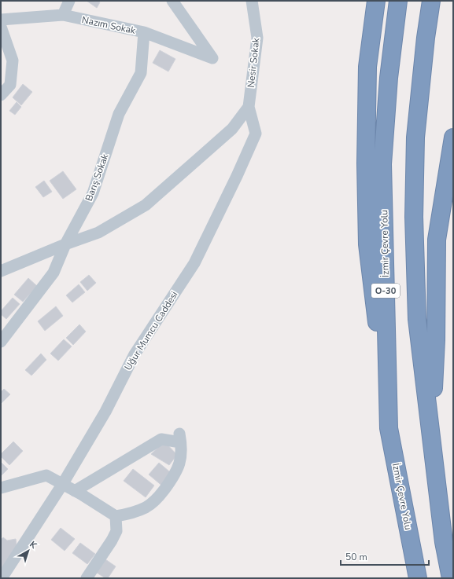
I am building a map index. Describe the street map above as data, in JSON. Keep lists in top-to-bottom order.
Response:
{
  "streets": {
    "highway": ["İzmir Çevre Yolu", "O-30"],
    "street": [
      "Nazım Sokak",
      "Nesir Sokak",
      "Barış Sokak",
      "Uğur Mumcu Caddesi"
    ]
  },
  "crossings": [
    ["Nazım Sokak", "Barış Sokak"],
    ["Nesir Sokak", "Uğur Mumcu Caddesi"]
  ],
  "scale_bar": "50 m",
  "north": "top right"
}
